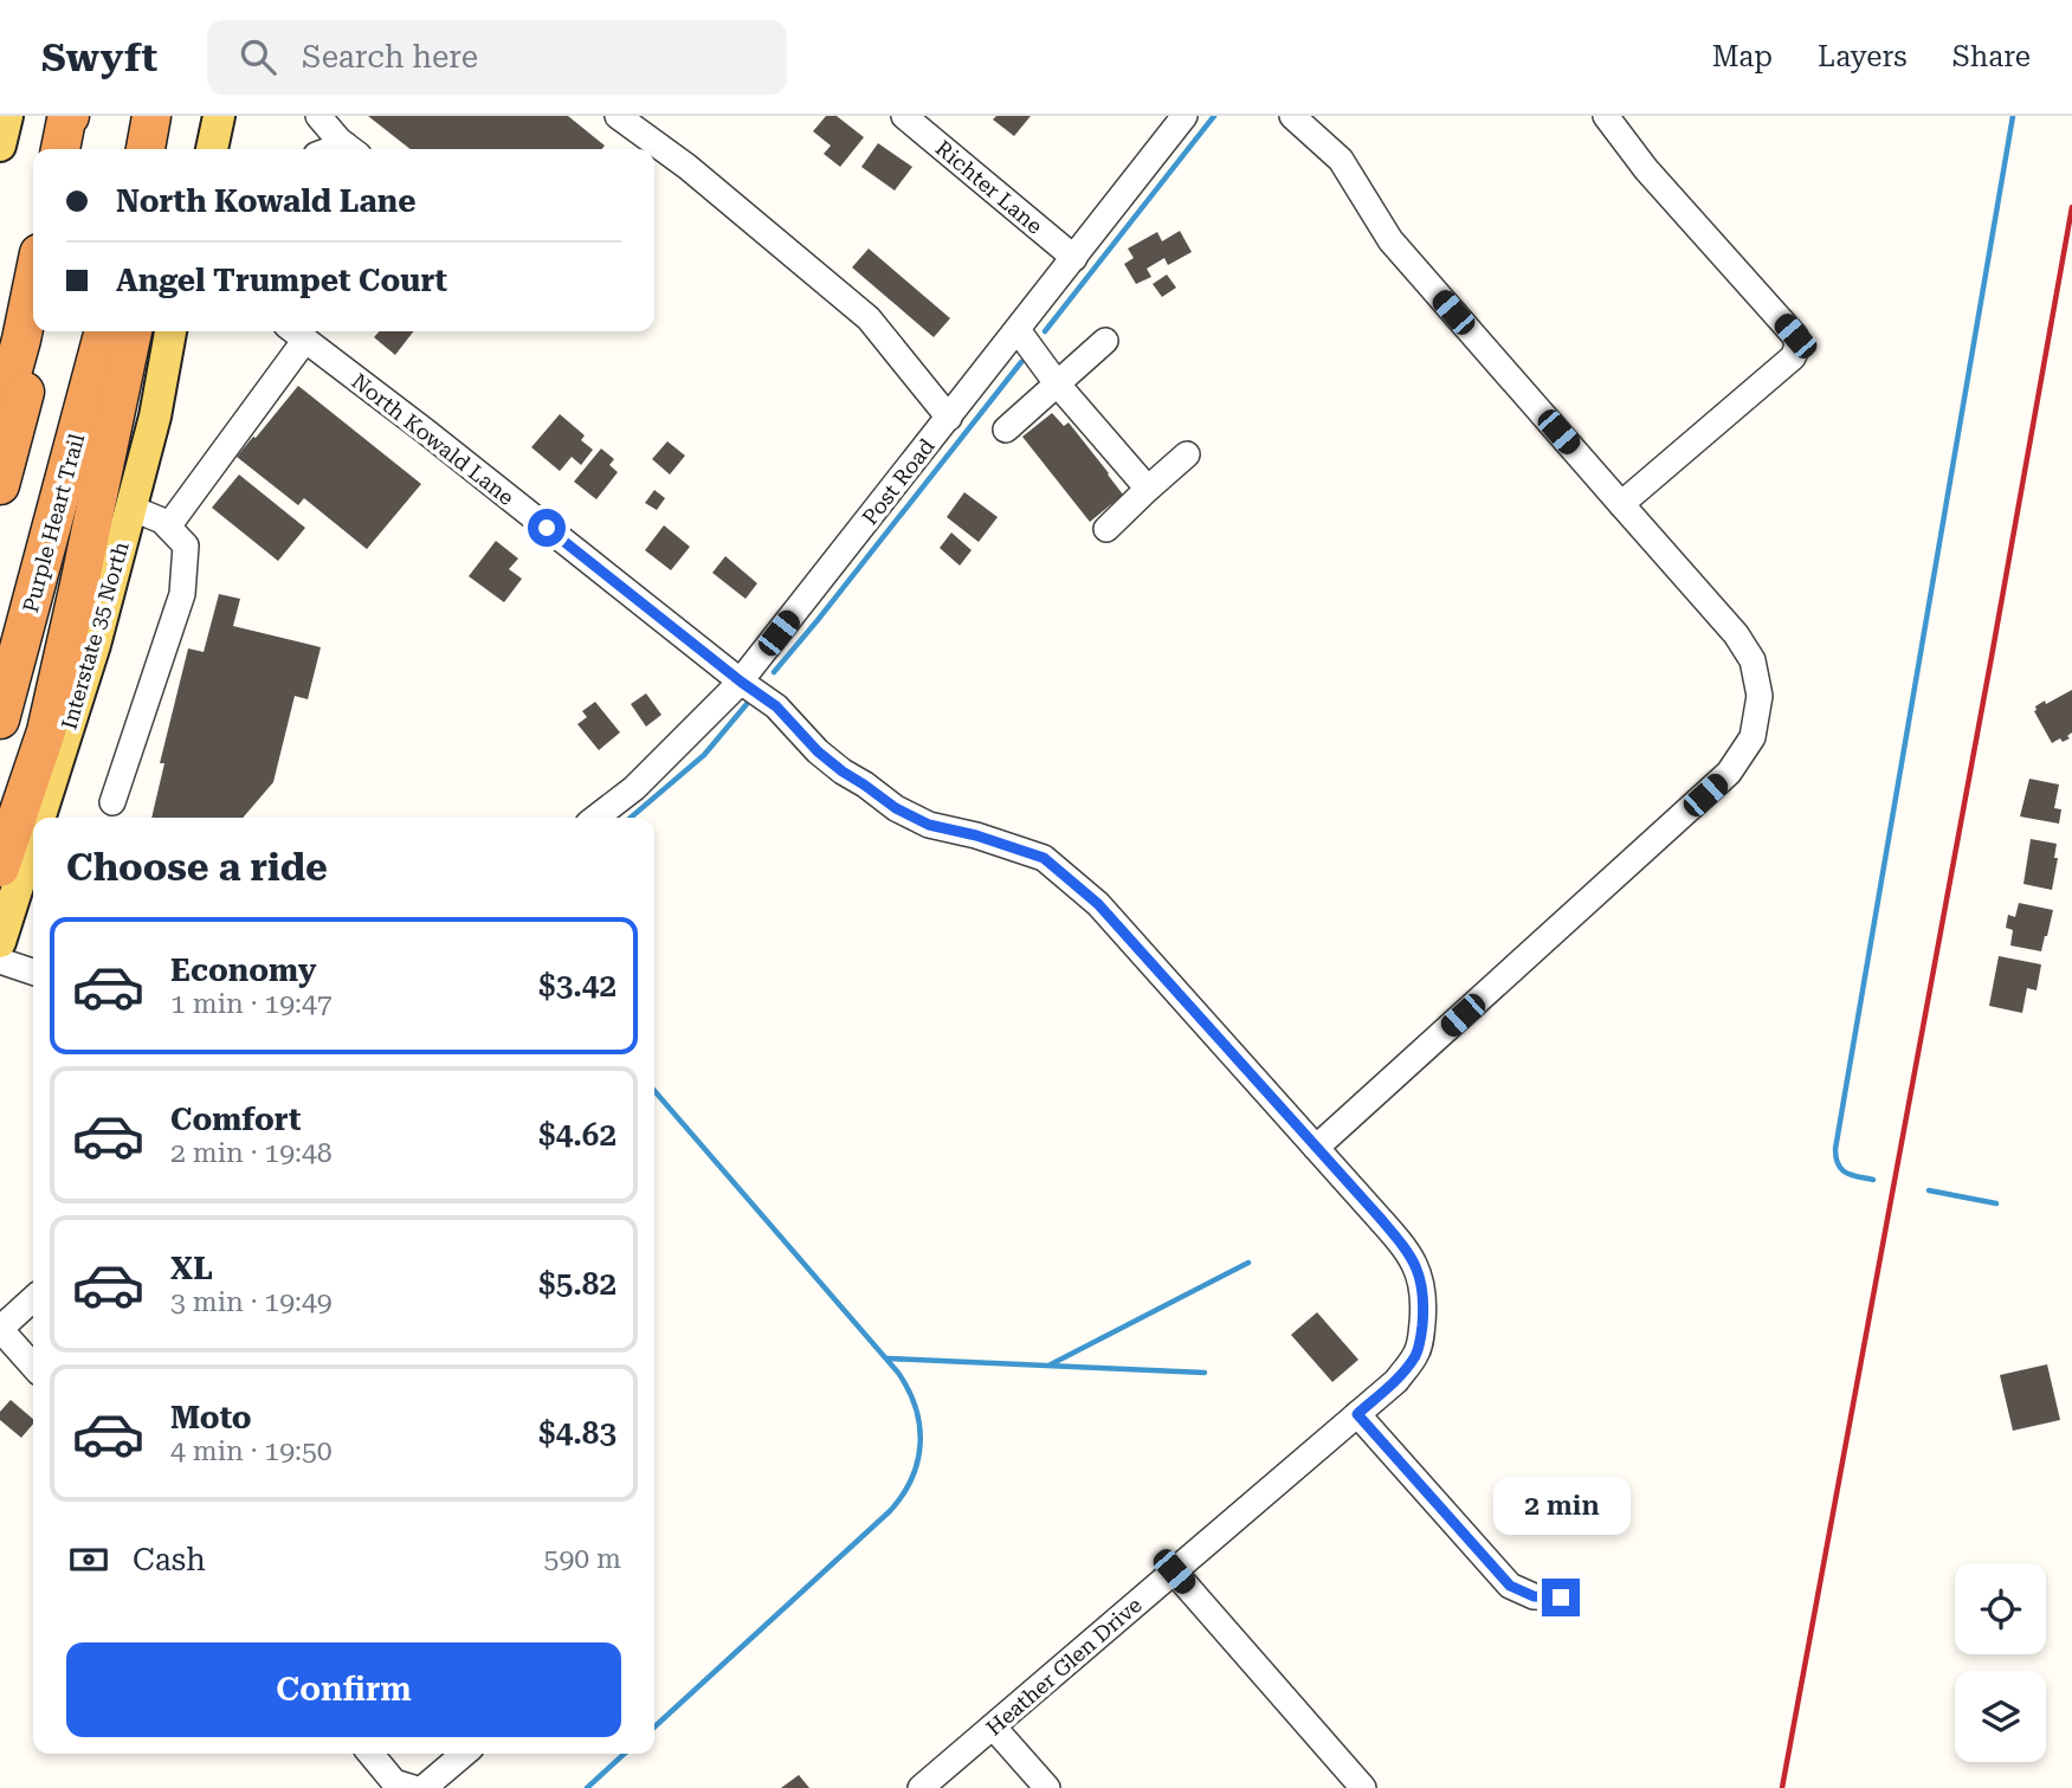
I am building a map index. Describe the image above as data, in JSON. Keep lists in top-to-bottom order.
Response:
{
  "streets": {
    "highway": ["Purple Heart Trail"],
    "main road": ["Interstate 35 North"],
    "street": [
      "Richter Lane",
      "North Kowald Lane",
      "Post Road",
      "Heather Glen Drive"
    ]
  },
  "crossings": [
    ["Richter Lane", "Post Road"],
    ["North Kowald Lane", "Post Road"],
    ["North Kowald Lane", "Heather Glen Drive"]
  ],
  "page": {
    "header": "Swyft",
    "search": "Search here",
    "nav": ["Map", "Layers", "Share"],
    "banner": ["North Kowald Lane", "Angel Trumpet Court"],
    "heading": "Choose a ride",
    "list": [
      {
        "name": "Economy",
        "note": "1 min · 19:47",
        "value": "$3.42"
      },
      {
        "name": "Comfort",
        "note": "2 min · 19:48",
        "value": "$4.62"
      },
      {
        "name": "XL",
        "note": "3 min · 19:49",
        "value": "$5.82"
      },
      {
        "name": "Moto",
        "note": "4 min · 19:50",
        "value": "$4.83"
      }
    ],
    "bubble": "2 min",
    "pay": ["Cash", "590 m"],
    "buttons": "Confirm"
  }
}
